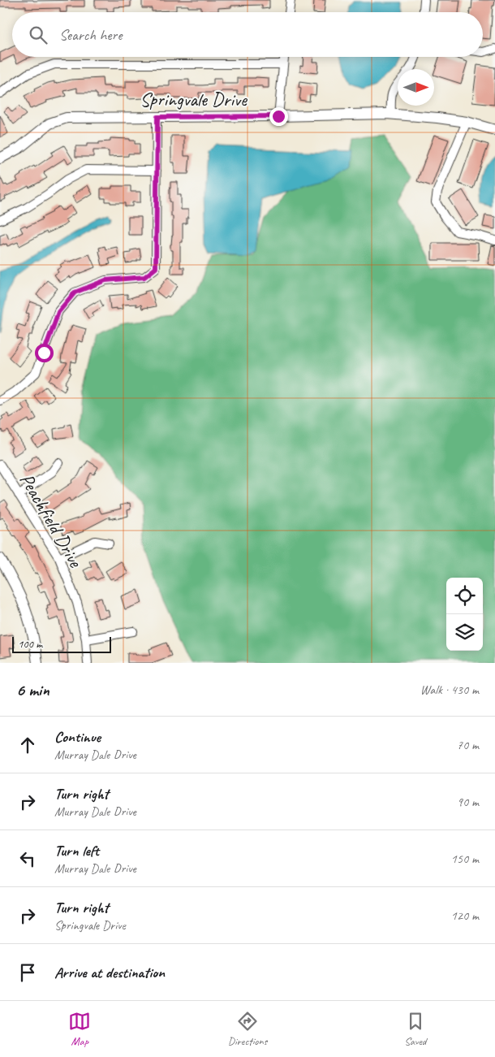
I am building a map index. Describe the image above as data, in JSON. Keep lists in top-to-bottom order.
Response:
{
  "streets": {
    "street": ["Springvale Drive", "Peachfield Drive"]
  },
  "scale_bar": "100 m",
  "north": "right",
  "page": {
    "search": "Search here",
    "scale": "100 m",
    "heading": ["6 min", "Walk · 430 m"],
    "list": [
      ["Continue", "Murray Dale Drive", "70 m"],
      ["Turn right", "Murray Dale Drive", "90 m"],
      ["Turn left", "Murray Dale Drive", "150 m"],
      ["Turn right", "Springvale Drive", "120 m"],
      "Arrive at destination"
    ],
    "nav": ["Map", "Directions", "Saved"]
  }
}
